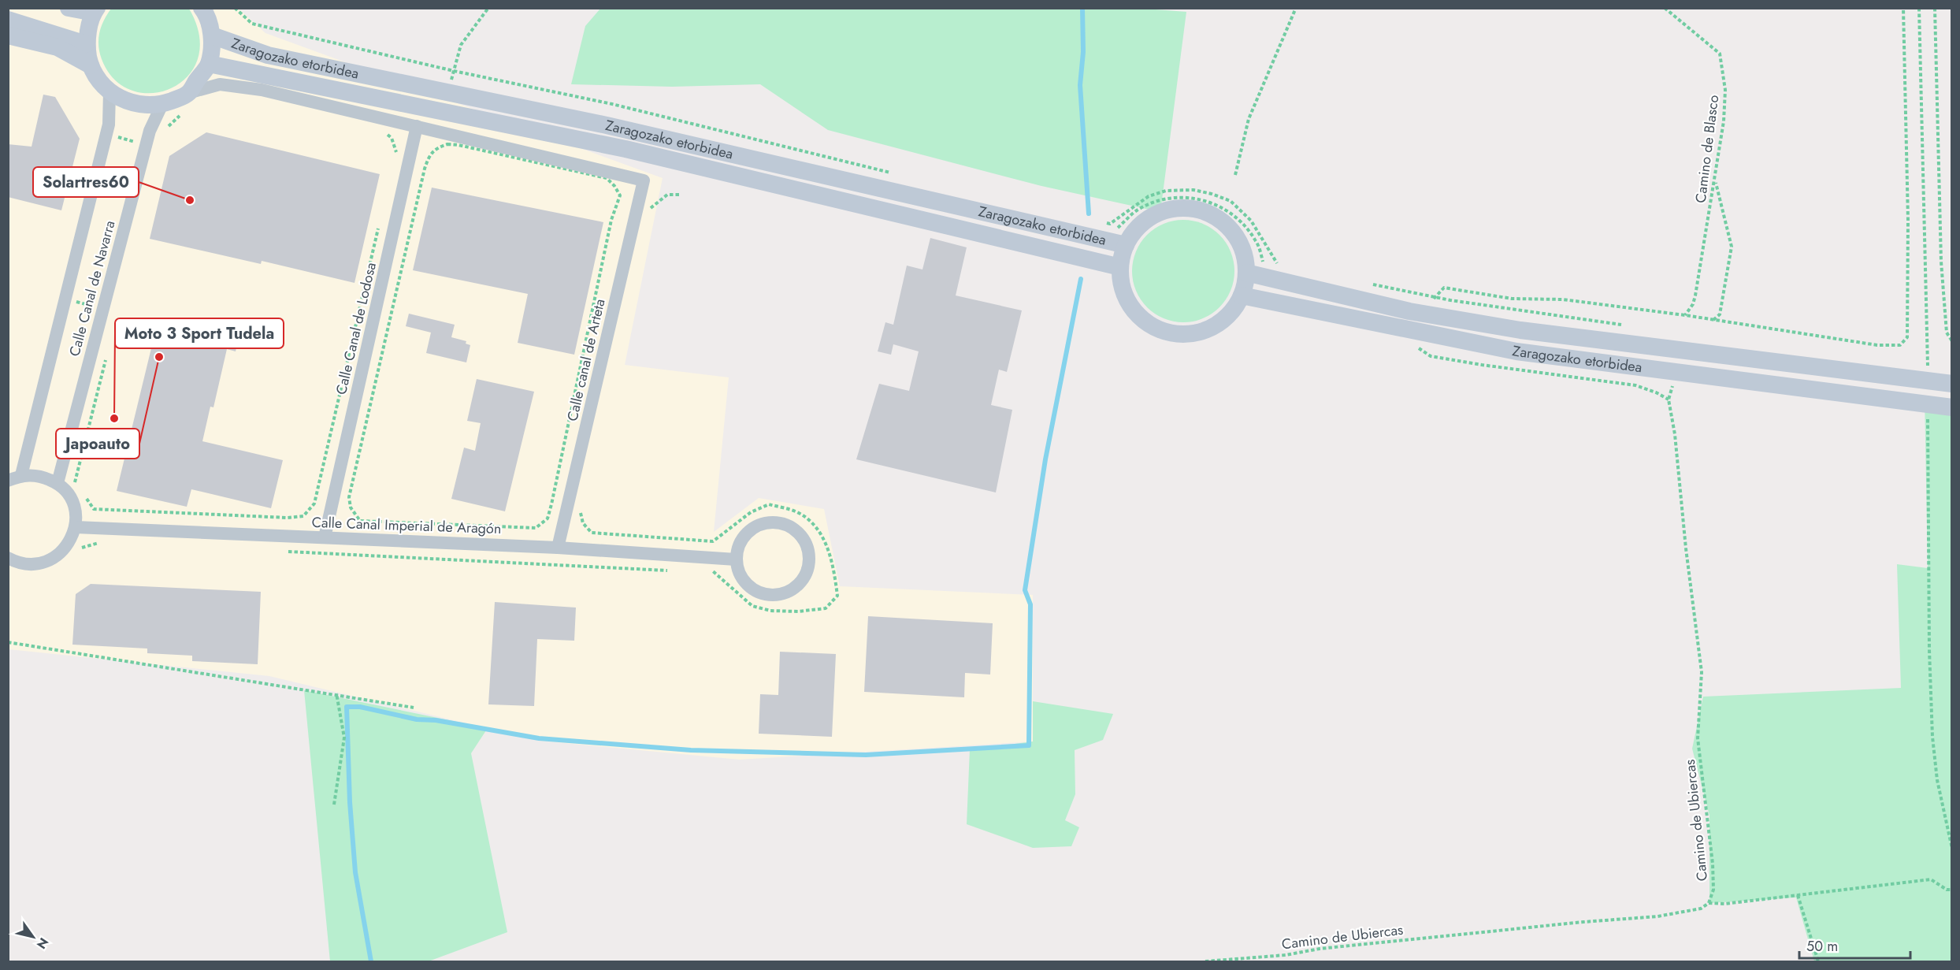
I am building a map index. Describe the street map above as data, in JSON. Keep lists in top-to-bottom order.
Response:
{
  "streets": {
    "main road": ["Zaragozako etorbidea"],
    "street": [
      "Calle Canal de Navarra",
      "Calle Canal de Lodosa",
      "Calle canal de Arteta",
      "Calle Canal Imperial de Aragón"
    ],
    "path": ["Camino de Blasco", "Camino de Ubiercas"]
  },
  "crossings": [
    ["Zaragozako etorbidea", "Camino de Ubiercas"],
    ["Calle Canal de Lodosa", "Calle canal de Arteta"],
    ["Calle Canal de Lodosa", "Calle Canal Imperial de Aragón"],
    ["Calle canal de Arteta", "Calle Canal Imperial de Aragón"]
  ],
  "places": ["Solartres60", "Japoauto", "Moto 3 Sport Tudela"],
  "scale_bar": "50 m",
  "north": "bottom right"
}
